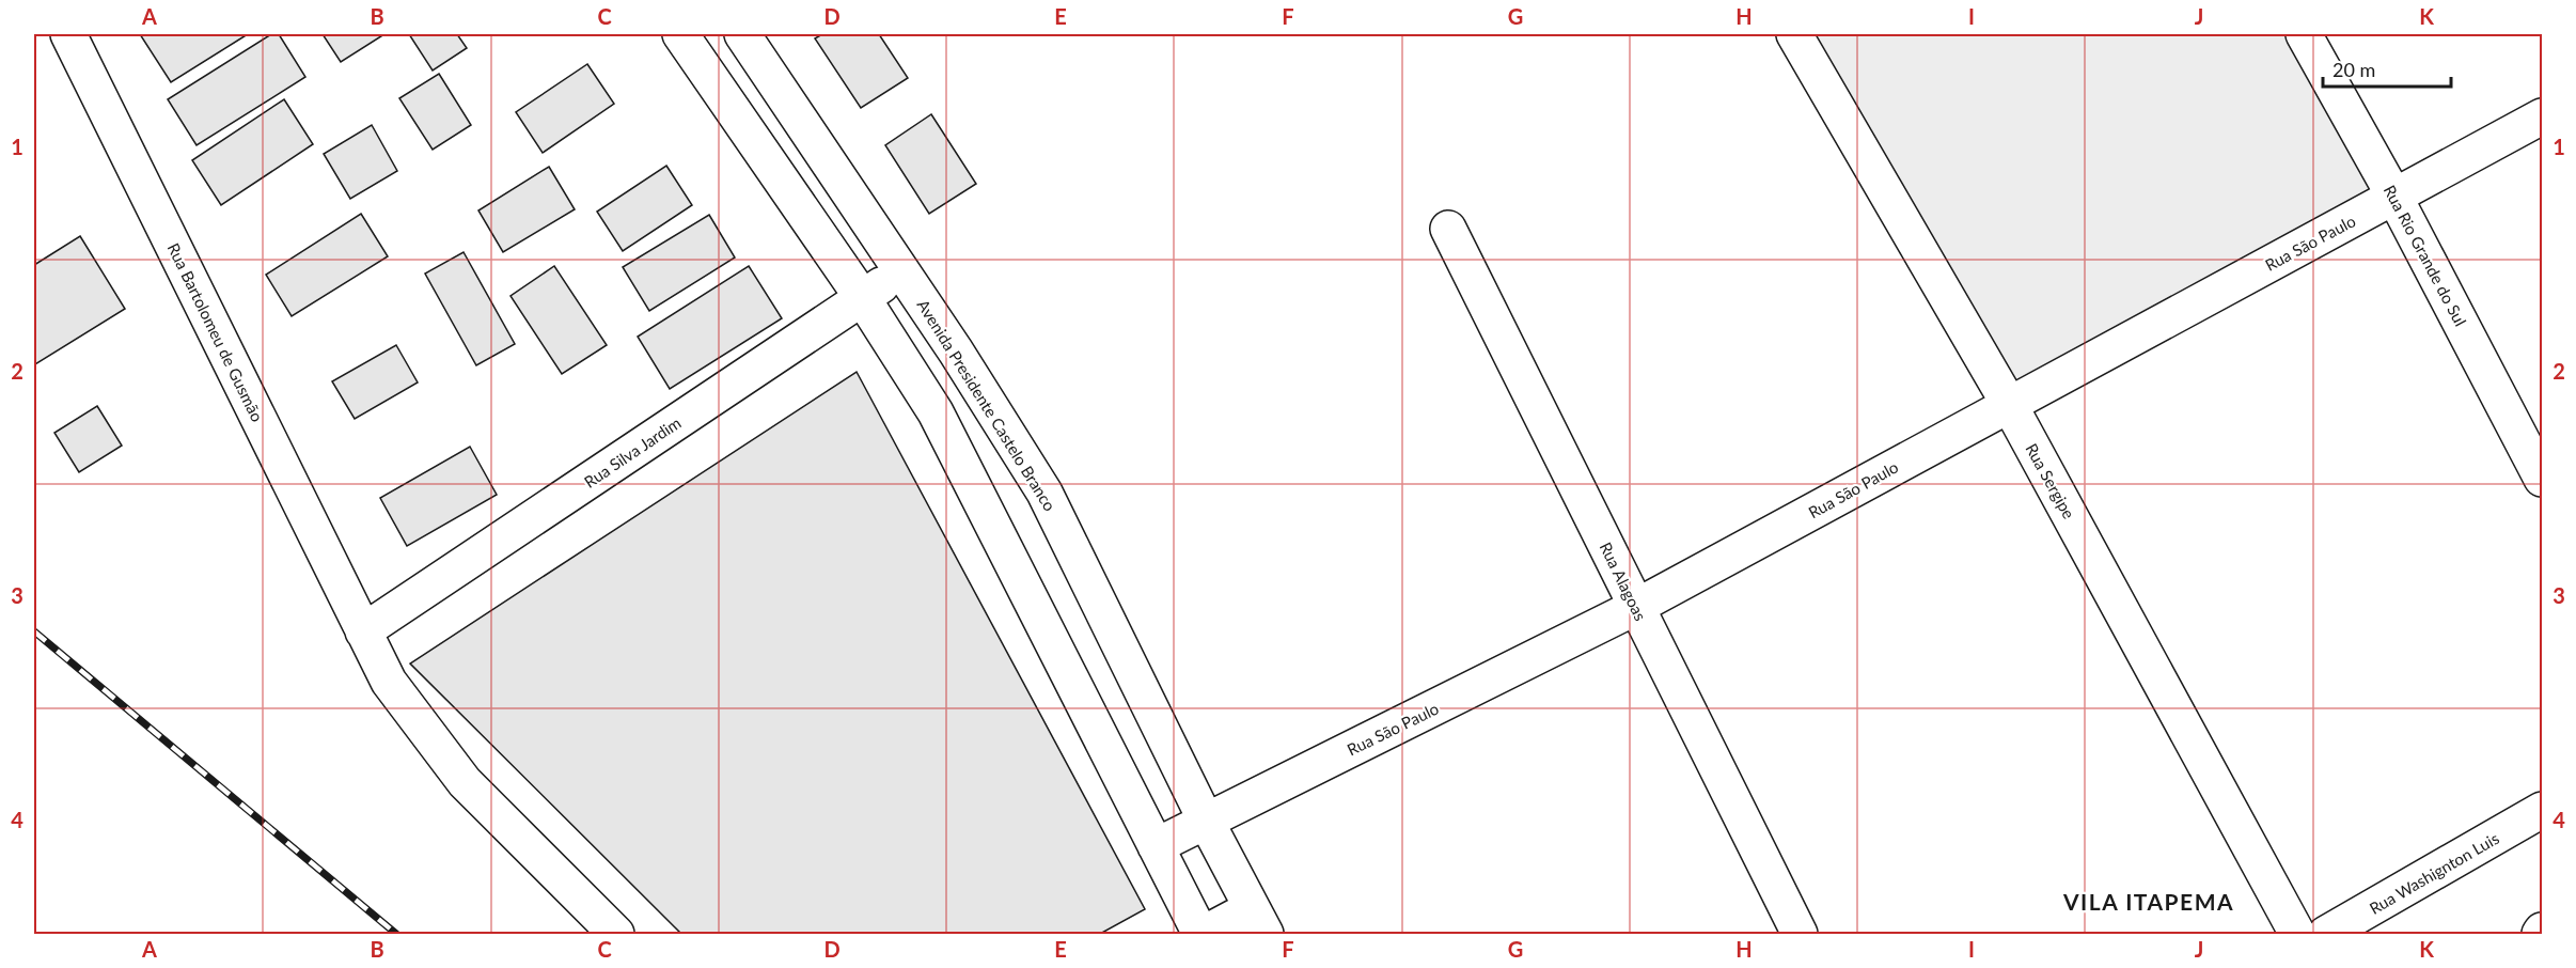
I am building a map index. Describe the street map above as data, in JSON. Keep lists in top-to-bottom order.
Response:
{
  "streets": {
    "street": [
      "Rua São Paulo",
      "Rua Rio Grande do Sul",
      "Rua Bartolomeu de Gusmão",
      "Avenida Presidente Castelo Branco",
      "Rua Silva Jardim",
      "Rua Sergipe",
      "Rua Alagoas",
      "Rua Washignton Luis"
    ]
  },
  "crossings": [
    ["Rua São Paulo", "Rua Rio Grande do Sul"],
    ["Rua São Paulo", "Avenida Presidente Castelo Branco"],
    ["Rua São Paulo", "Rua Sergipe"],
    ["Rua São Paulo", "Rua Alagoas"],
    ["Rua Bartolomeu de Gusmão", "Rua Silva Jardim"],
    ["Avenida Presidente Castelo Branco", "Rua Silva Jardim"]
  ],
  "districts": ["VILA ITAPEMA"],
  "scale_bar": "20 m",
  "grid": {
    "columns": [
      "A",
      "B",
      "C",
      "D",
      "E",
      "F",
      "G",
      "H",
      "I",
      "J",
      "K"
    ],
    "rows": [
      "1",
      "2",
      "3",
      "4"
    ]
  }
}
